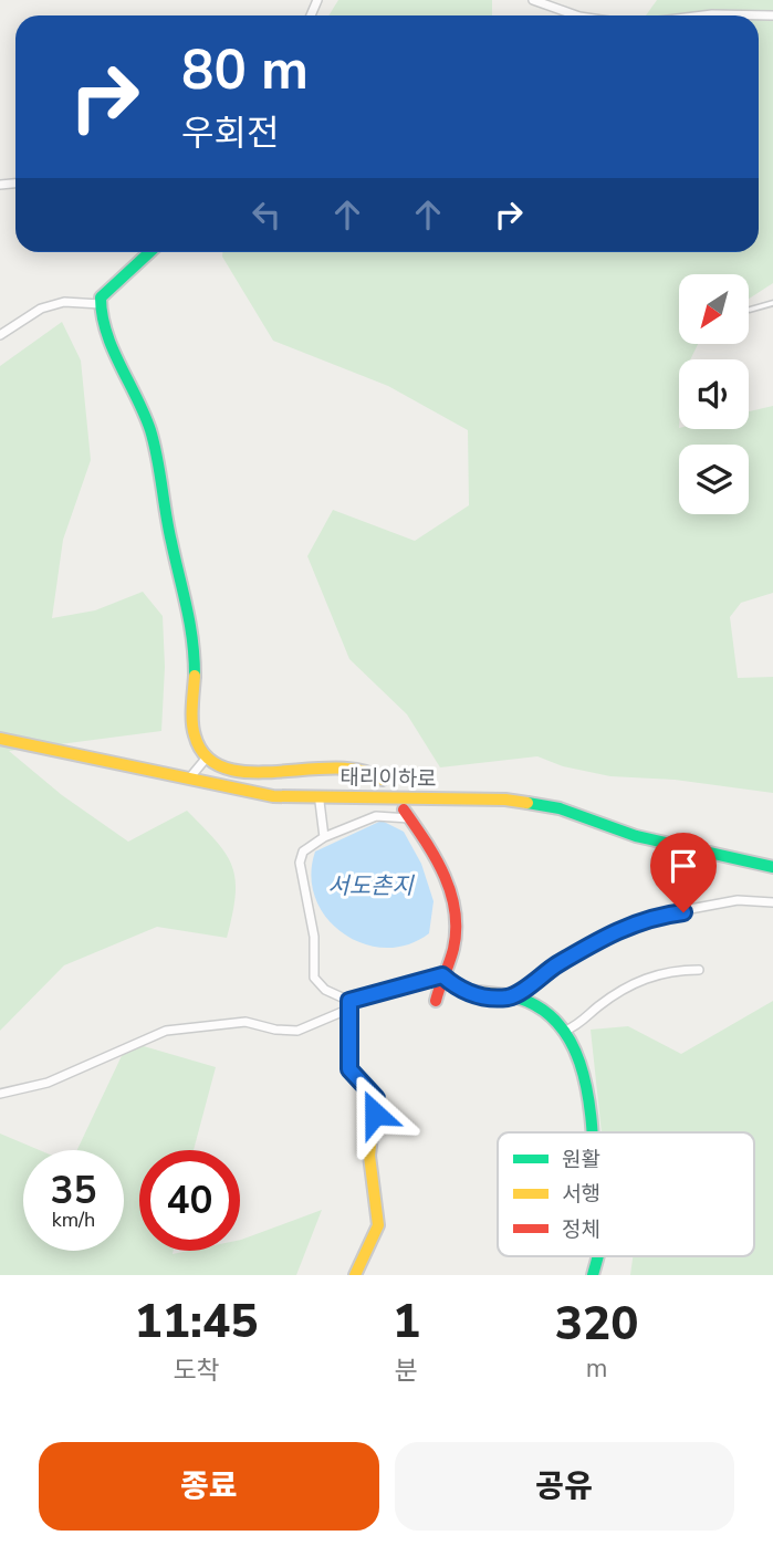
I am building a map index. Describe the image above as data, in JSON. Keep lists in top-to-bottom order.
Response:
{
  "streets": {
    "street": ["태리이하로"]
  },
  "water": ["서도촌지"],
  "legend": ["원활", "서행", "정체"],
  "north": "bottom left",
  "page": {
    "turn": ["80 m", "우회전"],
    "speed": "35 km/h",
    "limit": "40",
    "eta": [
      "11:45",
      "도착",
      "1",
      "분",
      "320",
      "m"
    ],
    "buttons": ["종료", "공유"]
  }
}
